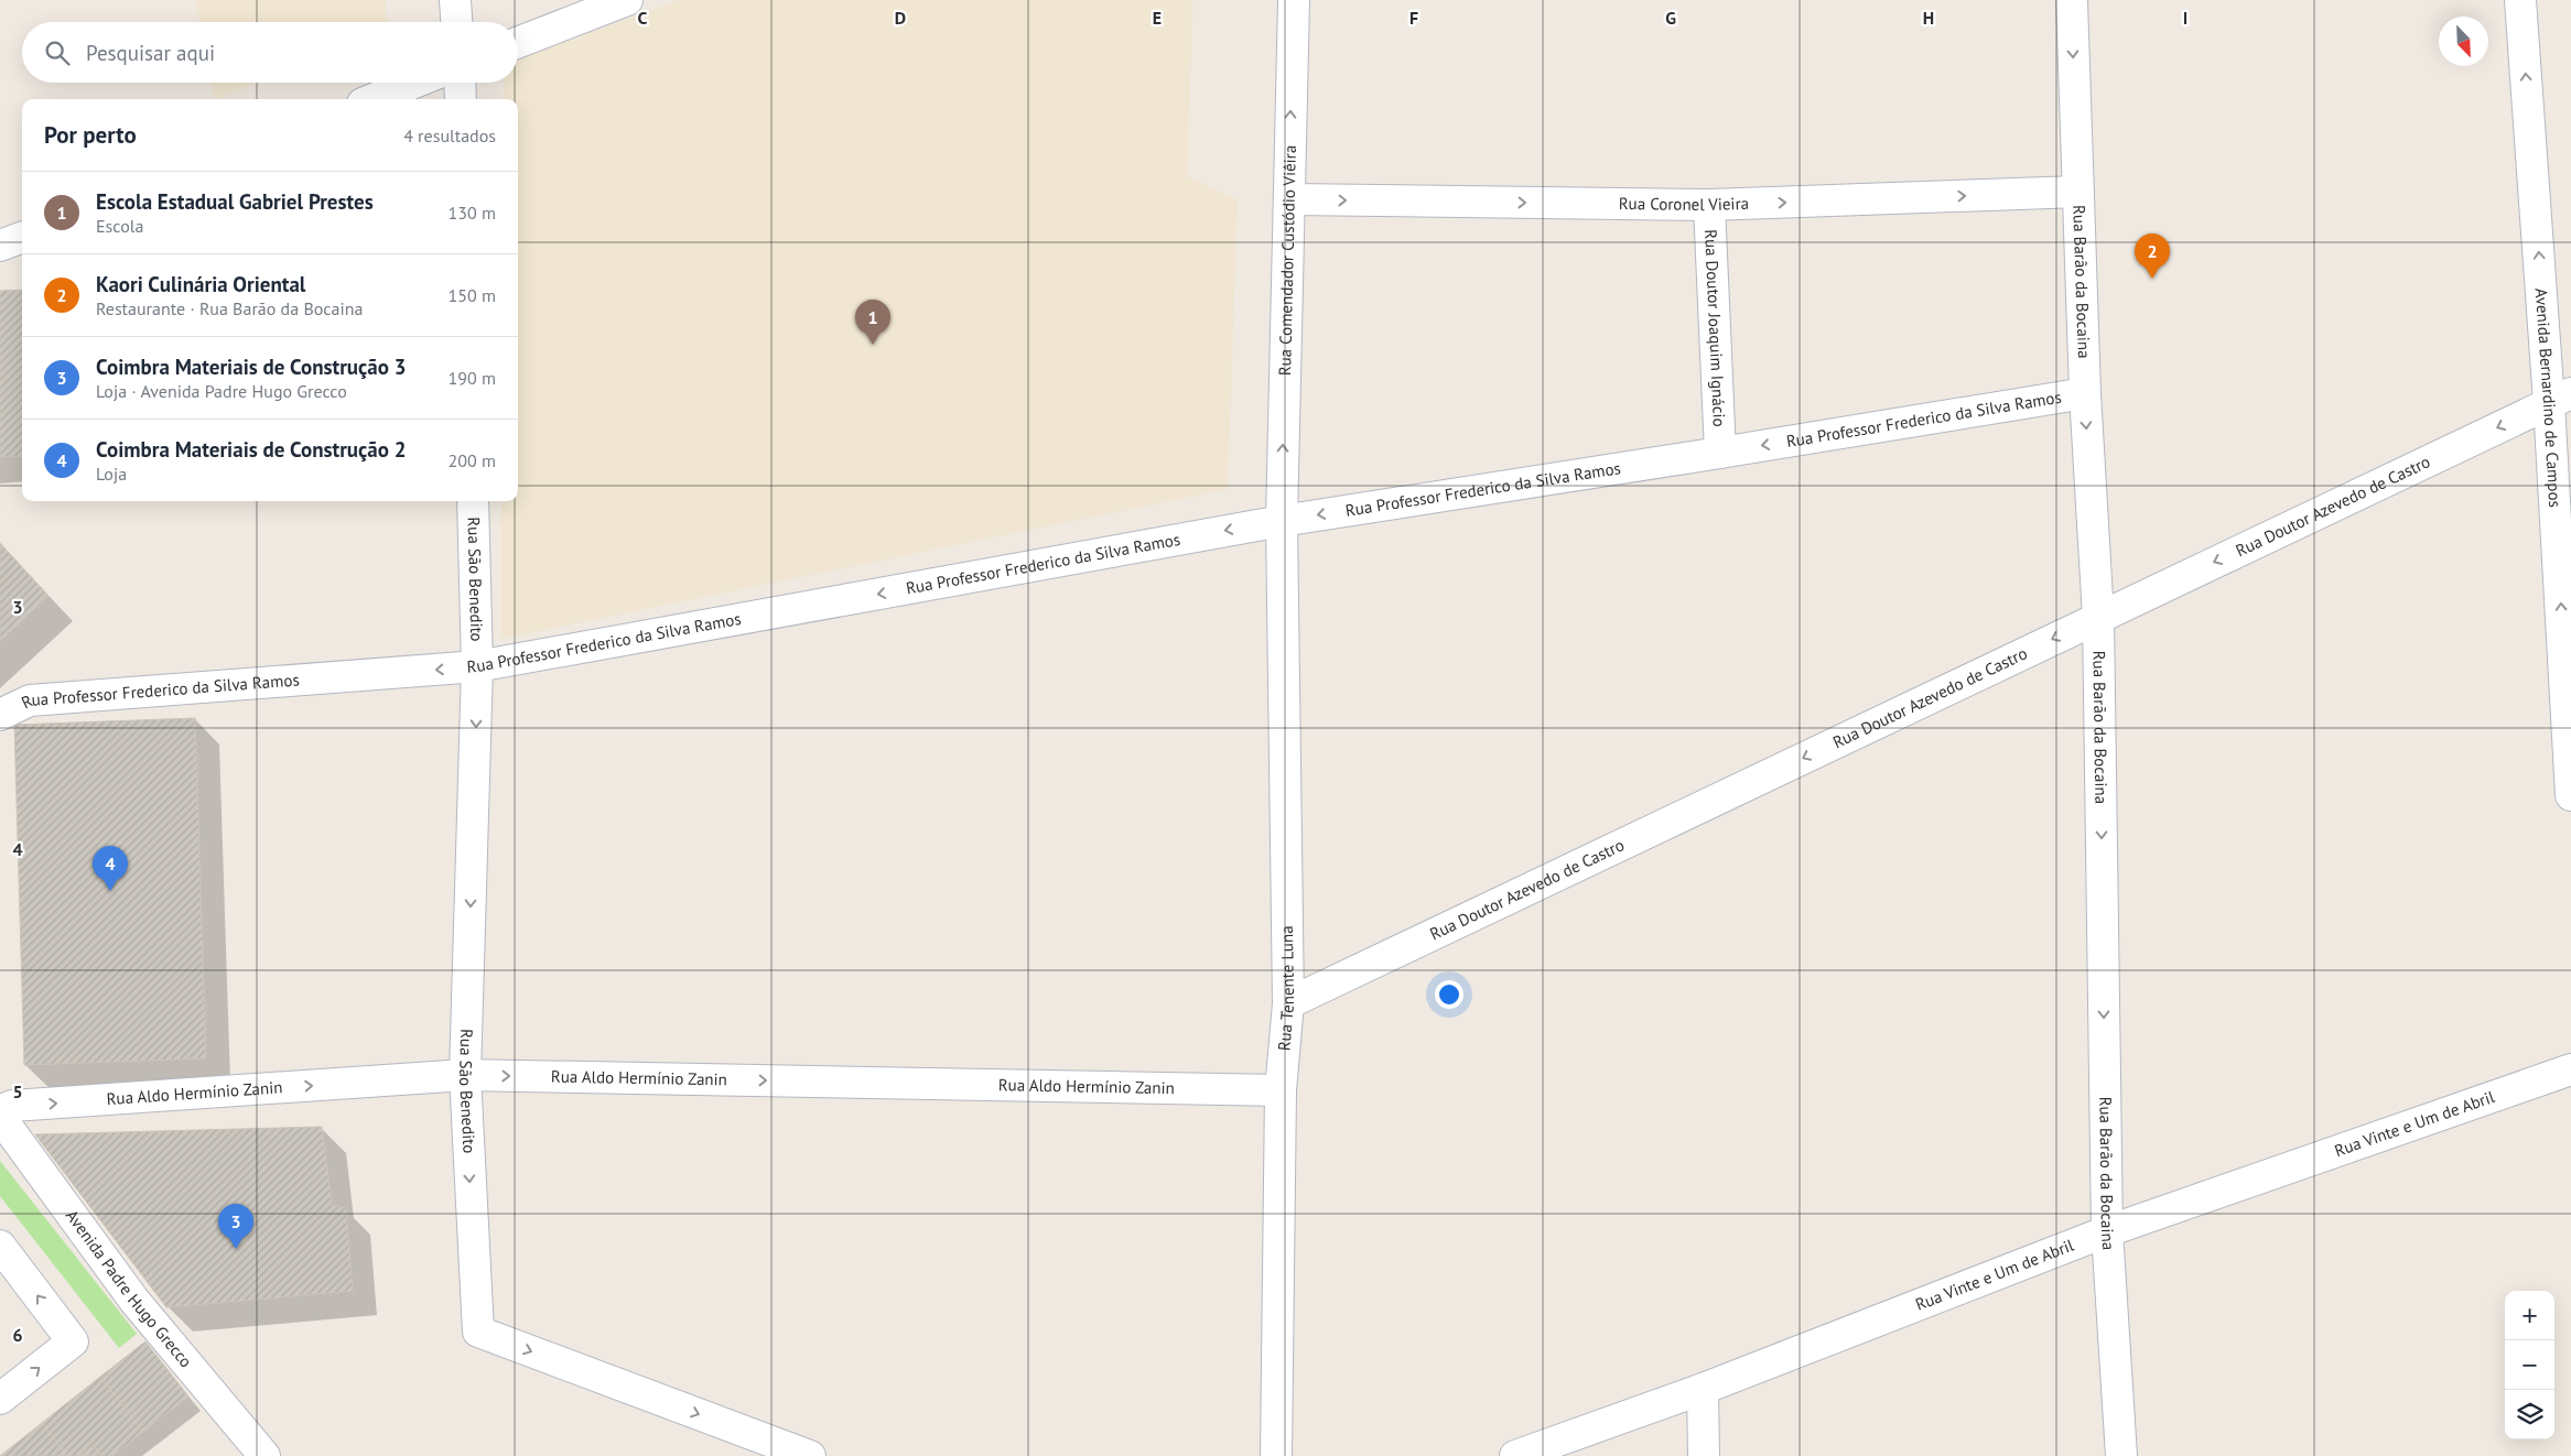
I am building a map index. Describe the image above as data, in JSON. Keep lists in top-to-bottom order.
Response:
{
  "streets": {
    "street": [
      "Rua Coronel Vieira",
      "Rua Comendador Custódio Viêira",
      "Rua Barão da Bocaina",
      "Rua Doutor Joaquim Ignácio",
      "Avenida Bernardino de Campos",
      "Rua Professor Frederico da Silva Ramos",
      "Rua Doutor Azevedo de Castro",
      "Rua São Benedito",
      "Rua Tenente Luna",
      "Rua Aldo Hermínio Zanin",
      "Rua Vinte e Um de Abril",
      "Avenida Padre Hugo Grecco"
    ]
  },
  "crossings": [
    ["Rua Coronel Vieira", "Rua Comendador Custódio Viêira"],
    ["Rua Coronel Vieira", "Rua Barão da Bocaina"],
    ["Rua Coronel Vieira", "Rua Doutor Joaquim Ignácio"],
    ["Rua Comendador Custódio Viêira", "Rua Professor Frederico da Silva Ramos"],
    ["Rua Comendador Custódio Viêira", "Rua Tenente Luna"],
    ["Rua Barão da Bocaina", "Rua Professor Frederico da Silva Ramos"],
    ["Rua Barão da Bocaina", "Rua Doutor Azevedo de Castro"],
    ["Rua Barão da Bocaina", "Rua Vinte e Um de Abril"],
    ["Rua Doutor Joaquim Ignácio", "Rua Professor Frederico da Silva Ramos"],
    ["Avenida Bernardino de Campos", "Rua Doutor Azevedo de Castro"],
    ["Rua Professor Frederico da Silva Ramos", "Rua São Benedito"],
    ["Rua Professor Frederico da Silva Ramos", "Rua Tenente Luna"],
    ["Rua Doutor Azevedo de Castro", "Rua Tenente Luna"],
    ["Rua São Benedito", "Rua Aldo Hermínio Zanin"],
    ["Rua Tenente Luna", "Rua Aldo Hermínio Zanin"]
  ],
  "one_way": [
    "Rua Coronel Vieira",
    "Rua Comendador Custódio Viêira",
    "Rua Barão da Bocaina",
    "Avenida Bernardino de Campos",
    "Rua Professor Frederico da Silva Ramos",
    "Rua Doutor Azevedo de Castro",
    "Rua São Benedito",
    "Rua Aldo Hermínio Zanin"
  ],
  "north": "bottom right",
  "page": {
    "search": "Pesquisar aqui",
    "heading": ["Por perto", "4 resultados"],
    "list": [
      {
        "mark": "1",
        "name": "Escola Estadual Gabriel Prestes",
        "note": "Escola",
        "value": "130 m"
      },
      {
        "mark": "2",
        "name": "Kaori Culinária Oriental",
        "note": "Restaurante · Rua Barão da Bocaina",
        "value": "150 m"
      },
      {
        "mark": "3",
        "name": "Coimbra Materiais de Construção 3",
        "note": "Loja · Avenida Padre Hugo Grecco",
        "value": "190 m"
      },
      {
        "mark": "4",
        "name": "Coimbra Materiais de Construção 2",
        "note": "Loja",
        "value": "200 m"
      }
    ],
    "pins": [
      "2",
      "1",
      "4",
      "3"
    ],
    "map_buttons": ["+", "−"]
  },
  "grid": {
    "columns": [
      "C",
      "D",
      "E",
      "F",
      "G",
      "H",
      "I"
    ],
    "rows": [
      "3",
      "4",
      "5",
      "6"
    ]
  }
}
